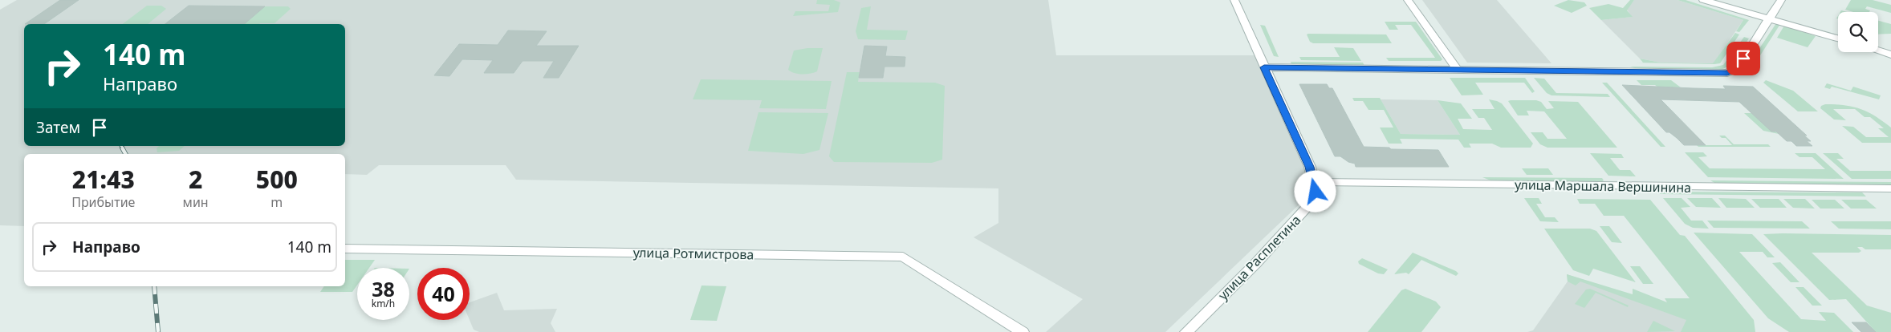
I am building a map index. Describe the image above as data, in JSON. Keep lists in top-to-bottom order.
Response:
{
  "streets": {
    "street": ["улица Маршала Вершинина", "улица Ротмистрова", "улица Расплетина"]
  },
  "crossings": [
    ["улица Маршала Вершинина", "улица Расплетина"]
  ],
  "page": {
    "turn": ["140 m", "Направо"],
    "then": "Затем",
    "eta": [
      "21:43",
      "Прибытие",
      "2",
      "мин",
      "500",
      "m"
    ],
    "list": [
      {
        "name": "Направо",
        "value": "140 m"
      }
    ],
    "speed": "38 km/h",
    "limit": "40"
  }
}
